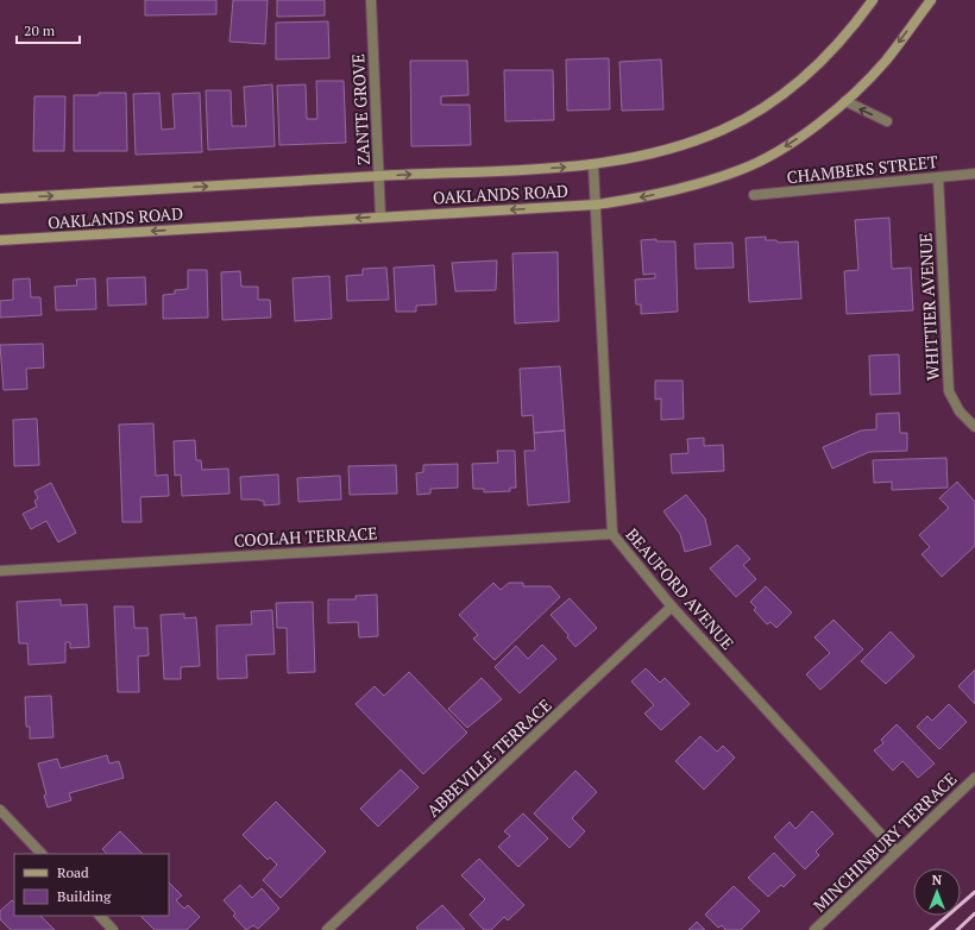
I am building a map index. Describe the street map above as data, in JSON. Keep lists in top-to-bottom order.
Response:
{
  "streets": {
    "main road": ["OAKLANDS ROAD"],
    "street": [
      "ZANTE GROVE",
      "CHAMBERS STREET",
      "WHITTIER AVENUE",
      "COOLAH TERRACE",
      "BEAUFORD AVENUE",
      "ABBEVILLE TERRACE",
      "MINCHINBURY TERRACE"
    ]
  },
  "crossings": [
    ["ZANTE GROVE", "OAKLANDS ROAD"],
    ["CHAMBERS STREET", "WHITTIER AVENUE"],
    ["OAKLANDS ROAD", "BEAUFORD AVENUE"],
    ["COOLAH TERRACE", "BEAUFORD AVENUE"],
    ["BEAUFORD AVENUE", "ABBEVILLE TERRACE"],
    ["BEAUFORD AVENUE", "MINCHINBURY TERRACE"]
  ],
  "legend": ["Road", "Building"],
  "scale_bar": "20 m",
  "north": "top"
}
